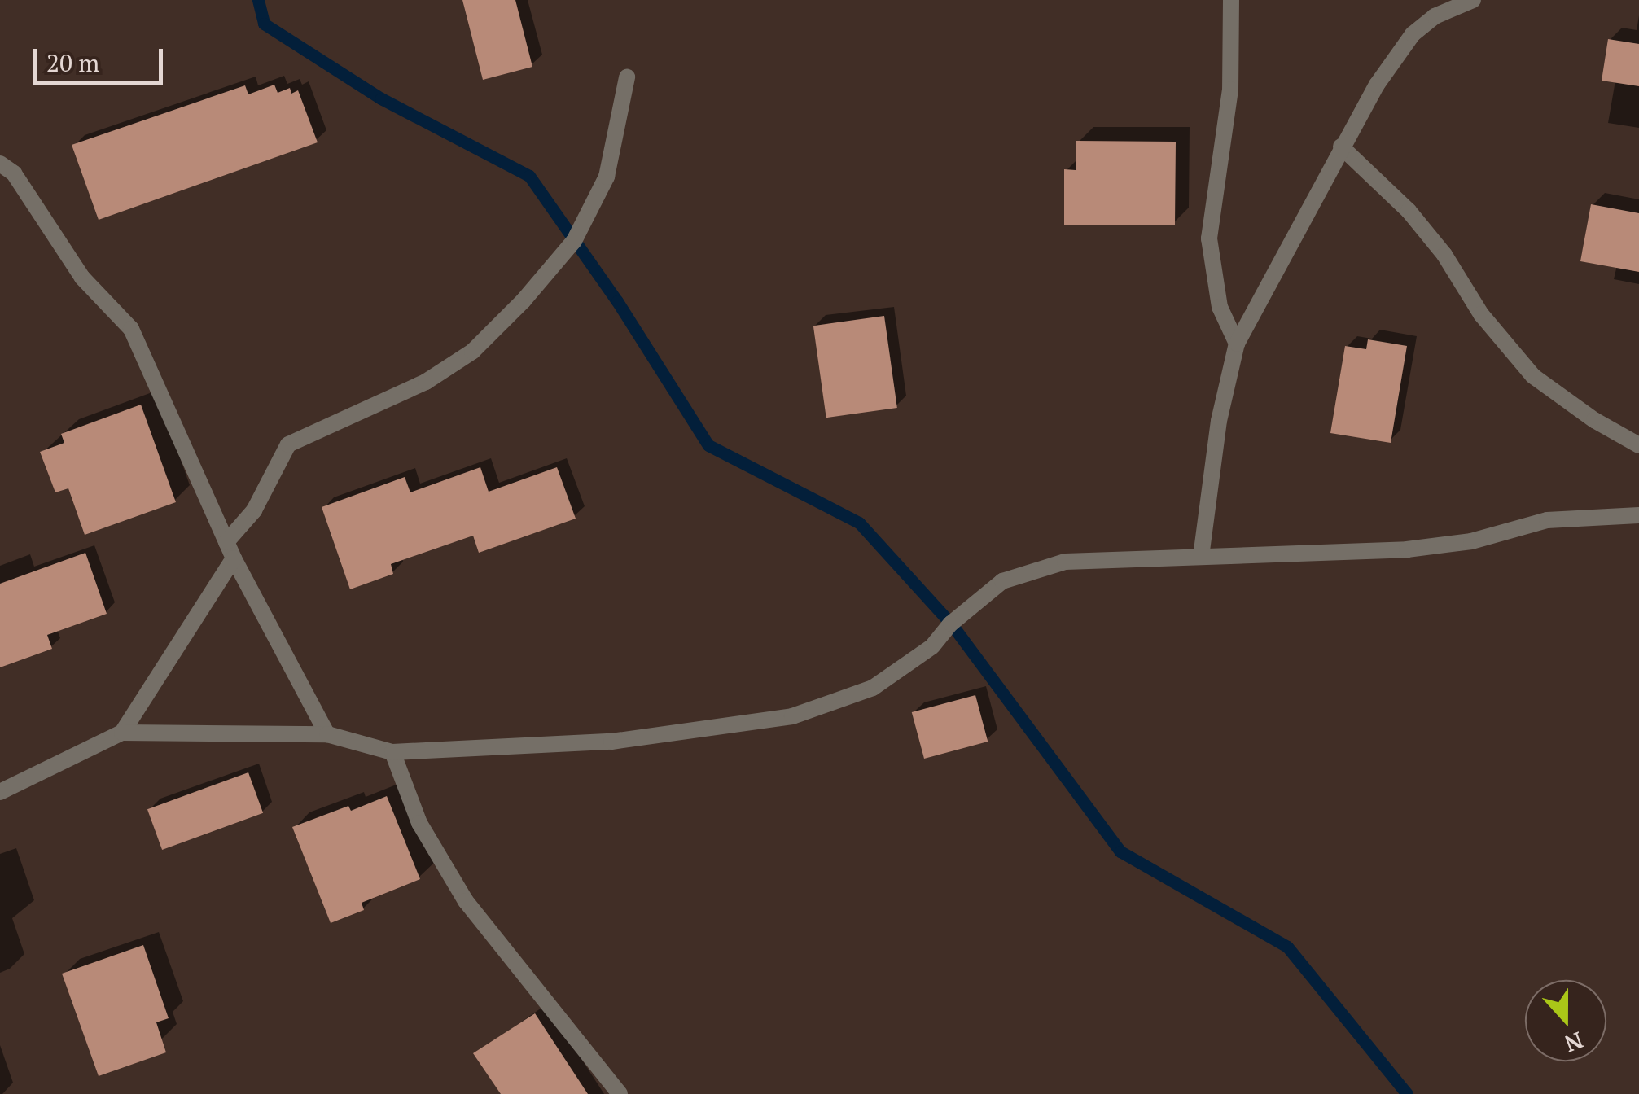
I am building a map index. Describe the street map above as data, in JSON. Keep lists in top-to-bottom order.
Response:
{
  "scale_bar": "20 m",
  "north": "bottom"
}
